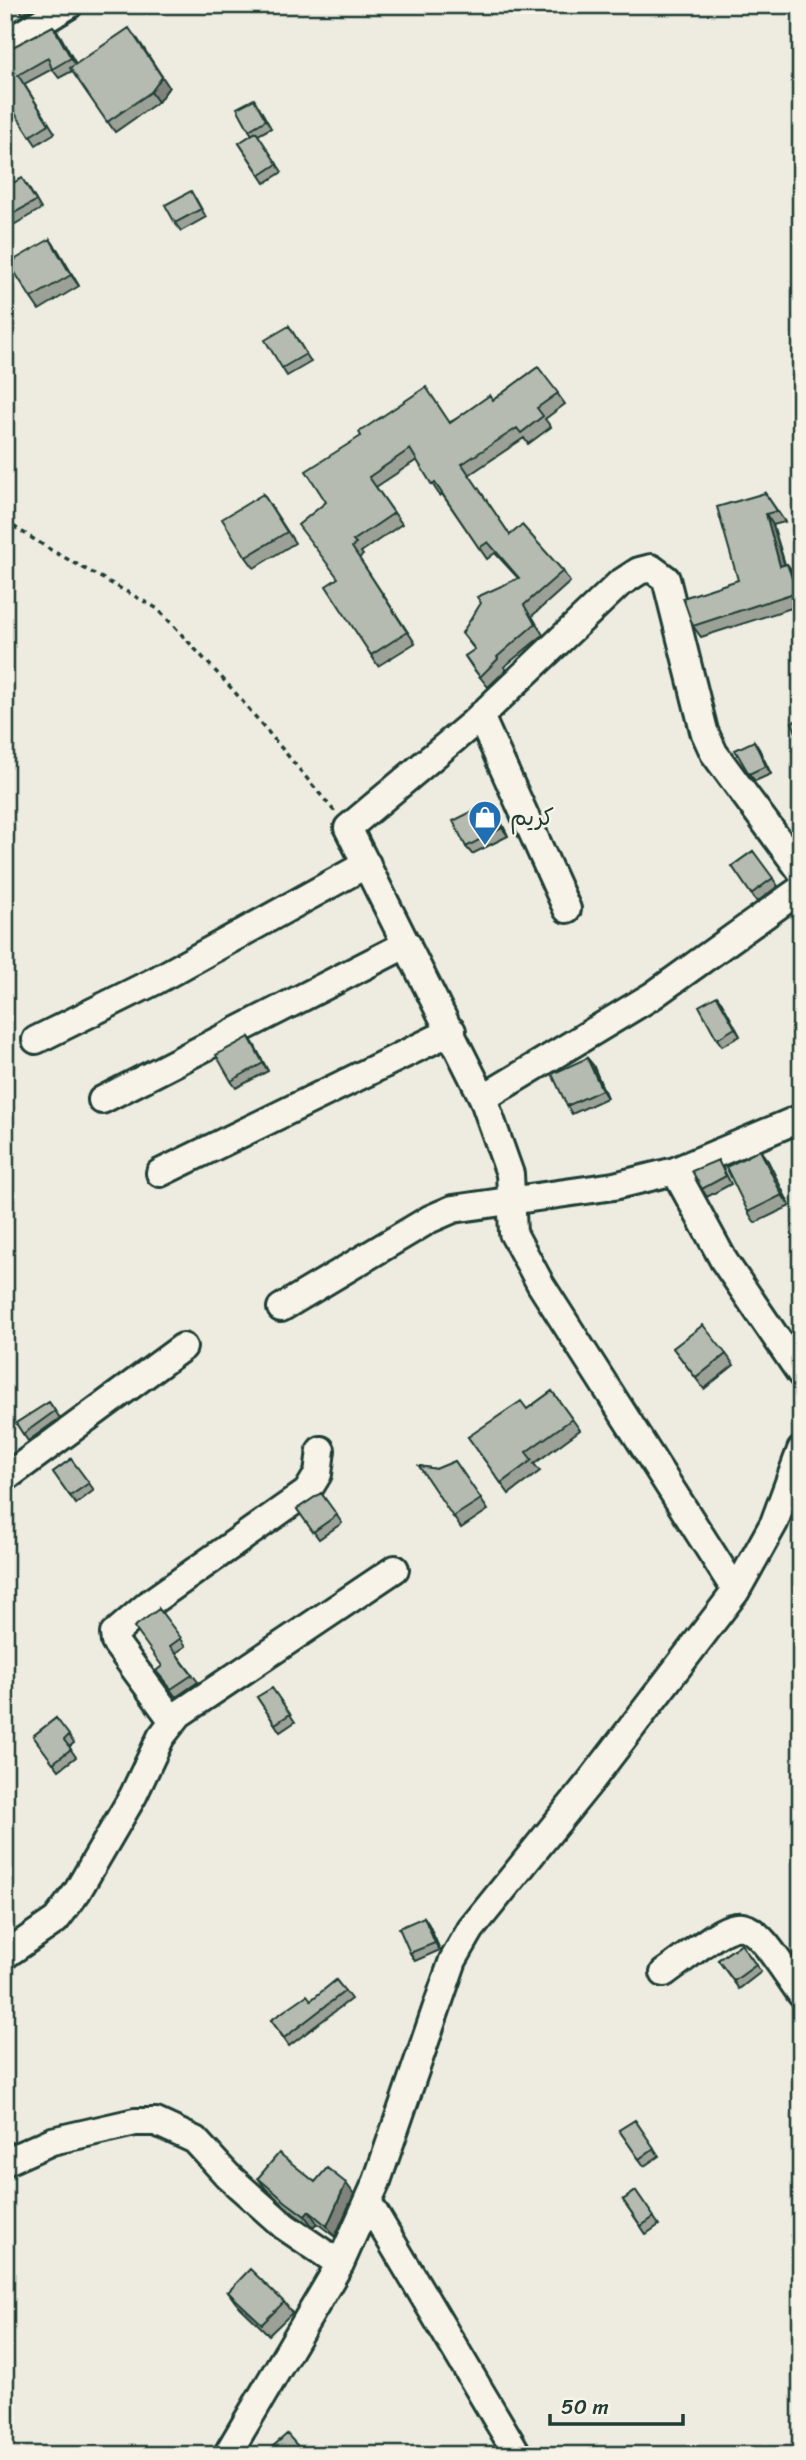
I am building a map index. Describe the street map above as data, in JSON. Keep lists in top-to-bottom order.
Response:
{
  "places": {
    "shop": ["كريم"]
  },
  "scale_bar": "50 m"
}
